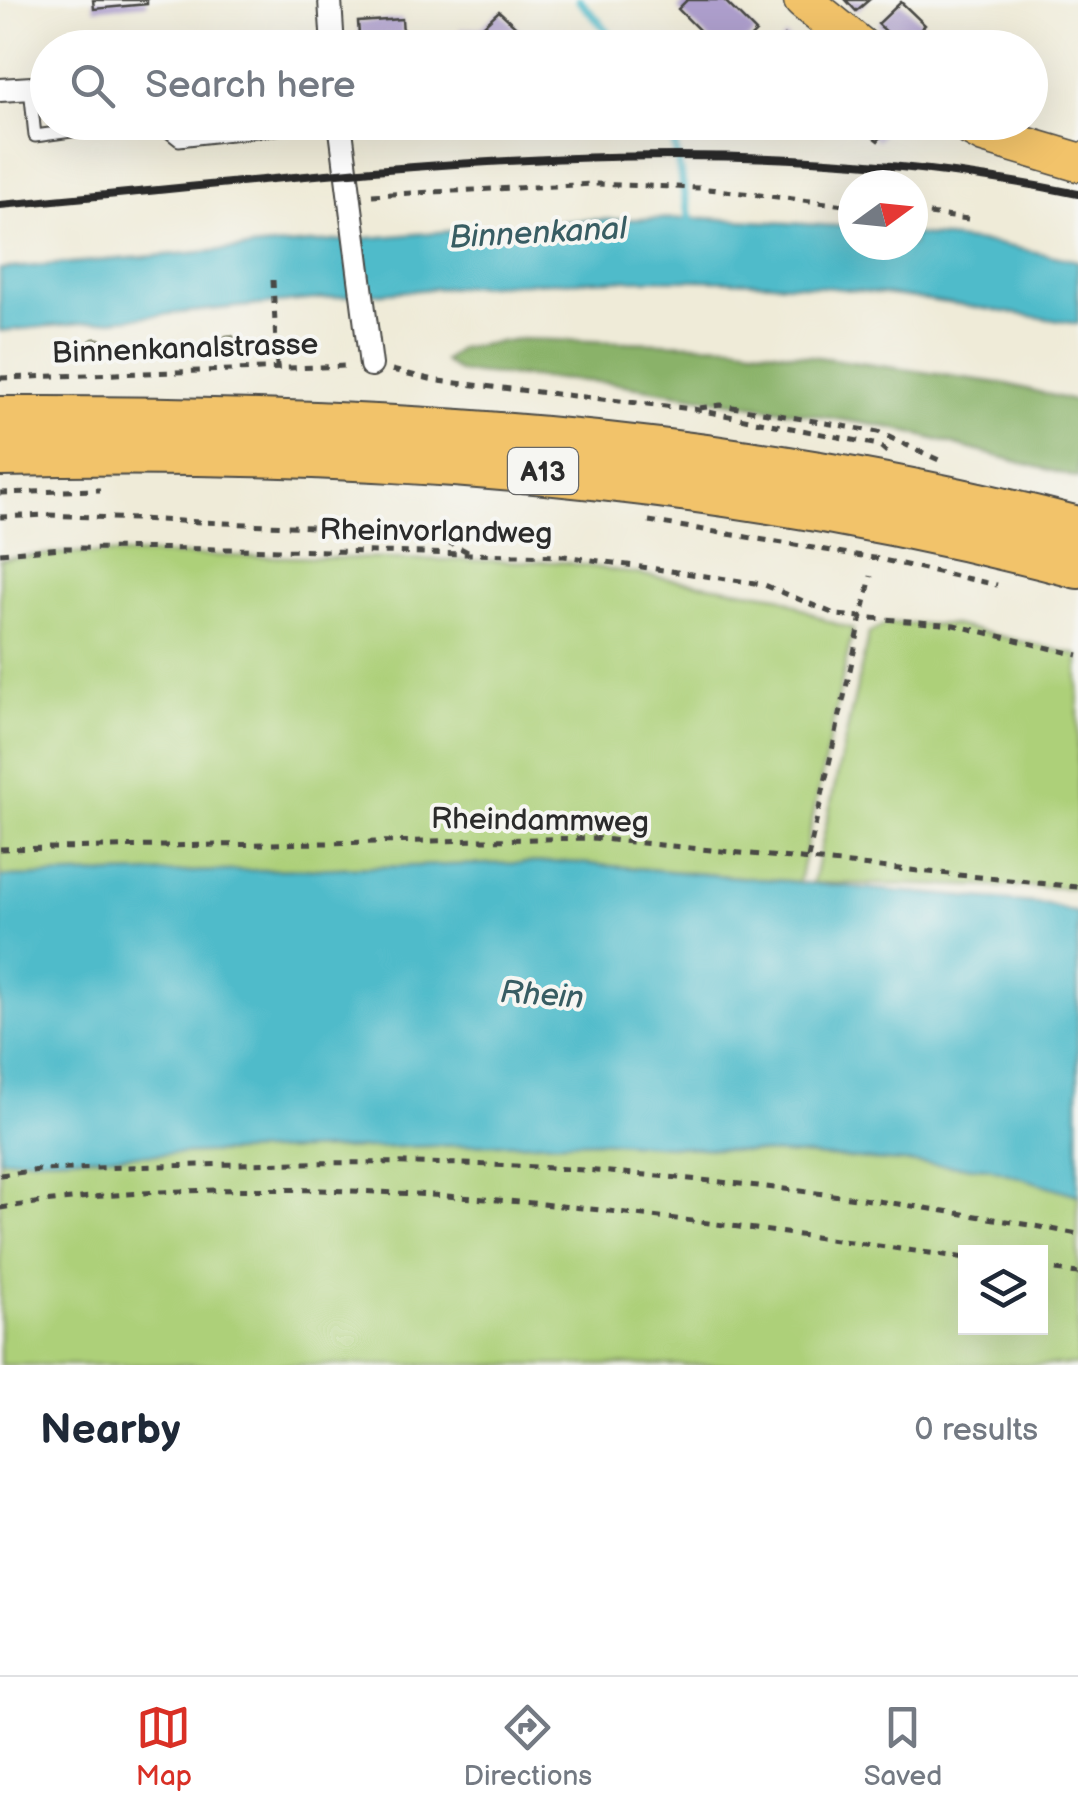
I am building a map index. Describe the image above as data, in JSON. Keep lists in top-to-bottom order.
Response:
{
  "streets": {
    "highway": ["A13"],
    "path": ["Binnenkanalstrasse", "Rheinvorlandweg", "Rheindammweg"]
  },
  "water": ["Binnenkanal", "Rhein"],
  "north": "right",
  "page": {
    "search": "Search here",
    "heading": ["Nearby", "0 results"],
    "nav": ["Map", "Directions", "Saved"]
  }
}
